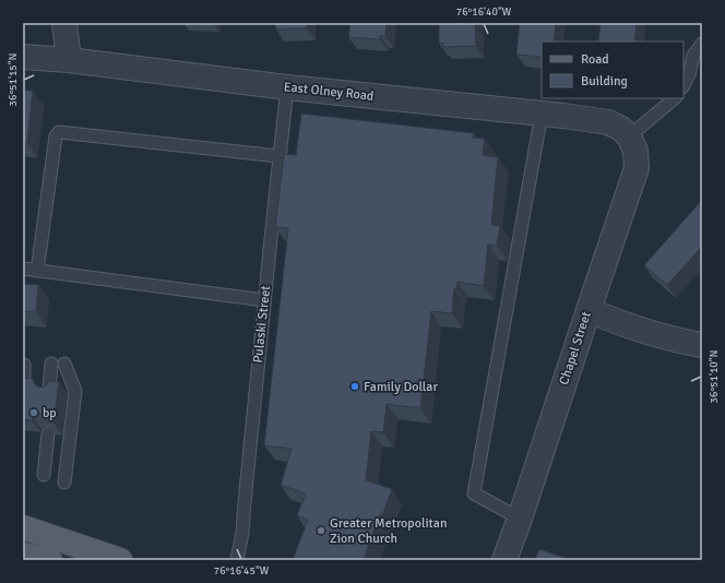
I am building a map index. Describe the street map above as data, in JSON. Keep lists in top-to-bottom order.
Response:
{
  "streets": {
    "street": ["East Olney Road", "Chapel Street"],
    "lane": ["Pulaski Street"]
  },
  "crossings": [
    ["East Olney Road", "Pulaski Street"],
    ["East Olney Road", "Chapel Street"]
  ],
  "places": ["Family Dollar", "bp", "Greater Metropolitan Zion Church"],
  "legend": ["Road", "Building"],
  "coordinates": [
    "76°16'40\"W",
    "36°51'15\"N",
    "36°51'10\"N",
    "76°16'45\"W"
  ]
}
